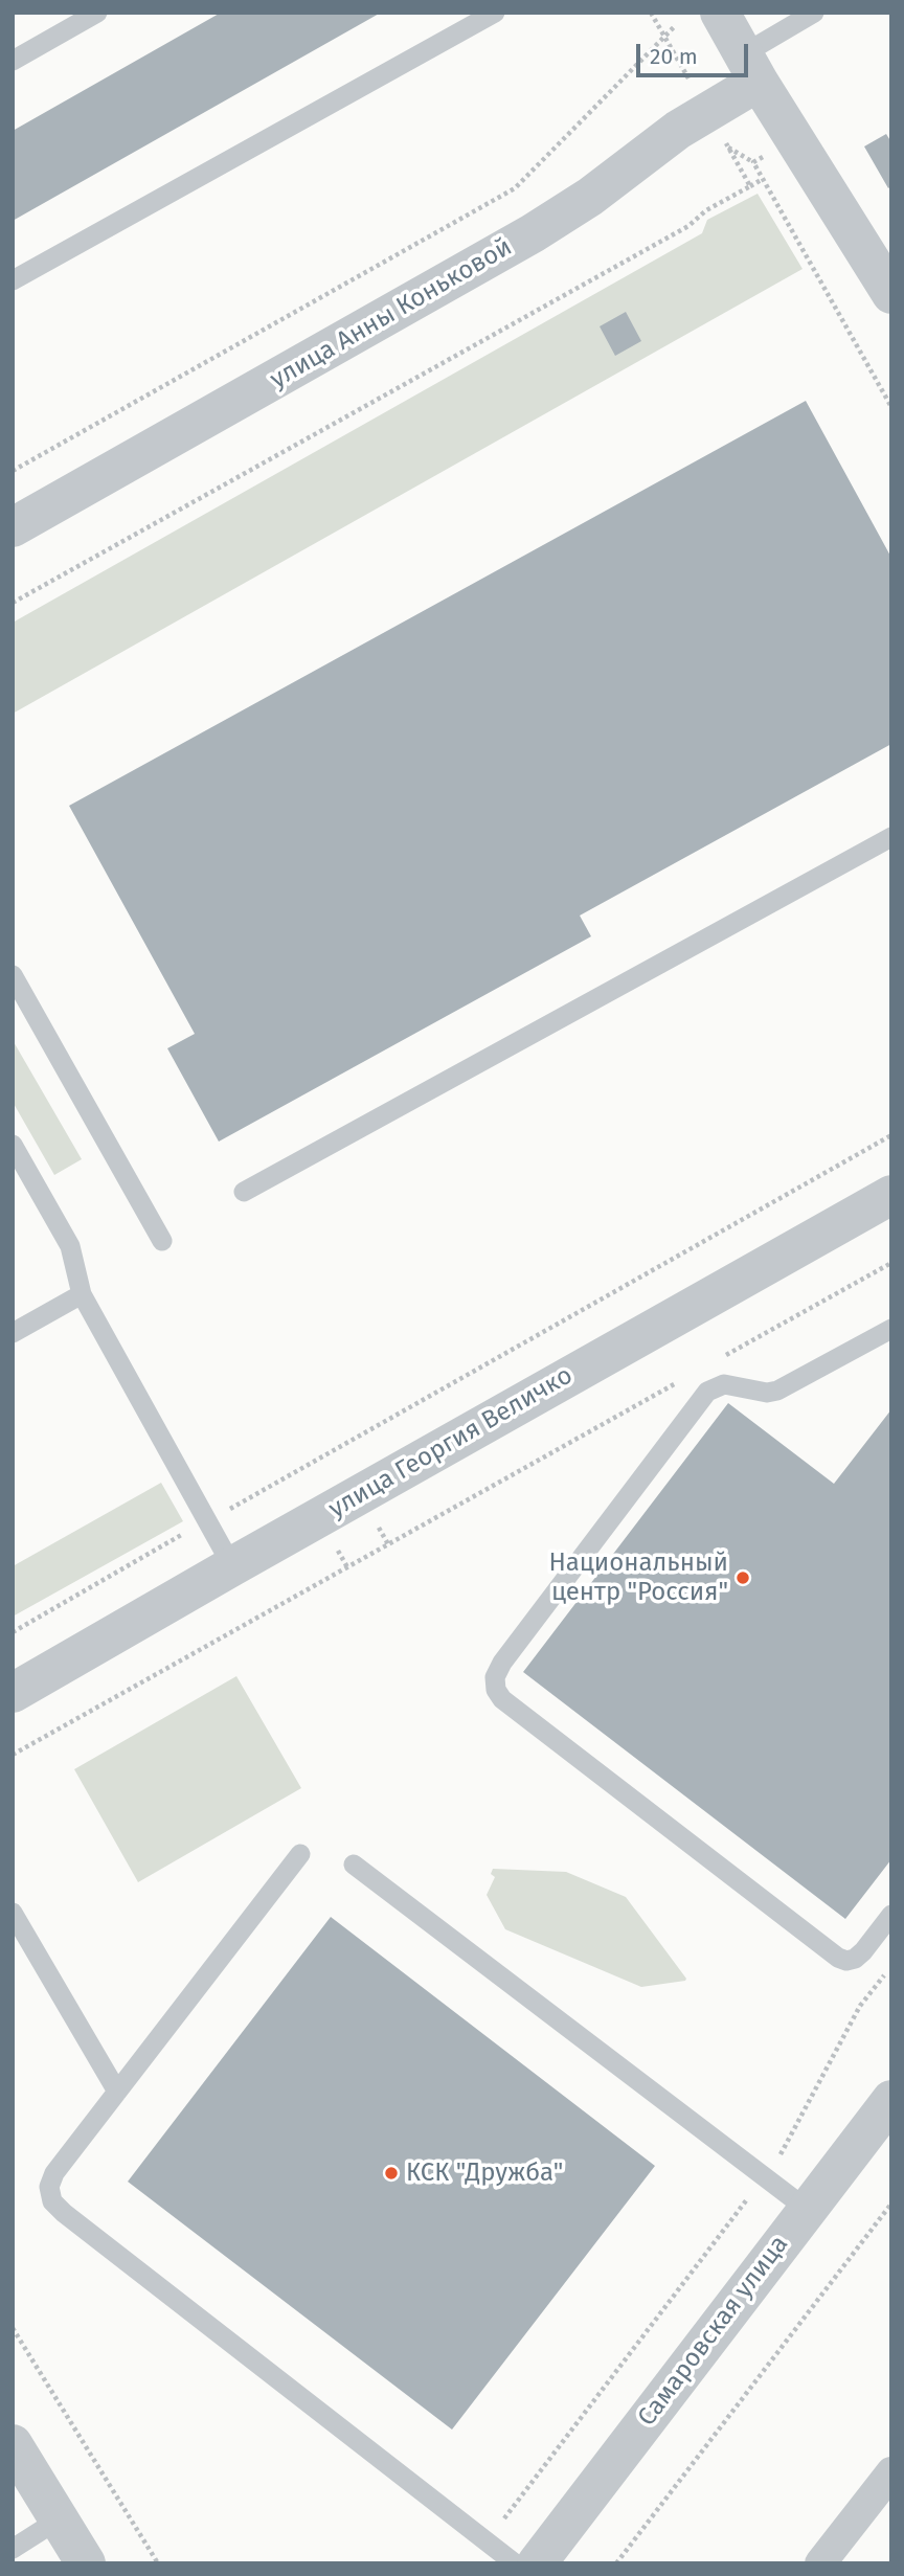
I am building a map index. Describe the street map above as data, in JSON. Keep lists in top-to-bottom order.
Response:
{
  "streets": {
    "street": ["улица Анны Коньковой", "улица Георгия Величко", "Самаровская улица"]
  },
  "places": ["Национальный центр \"Россия\"", "КСК \"Дружба\""],
  "scale_bar": "20 m"
}
